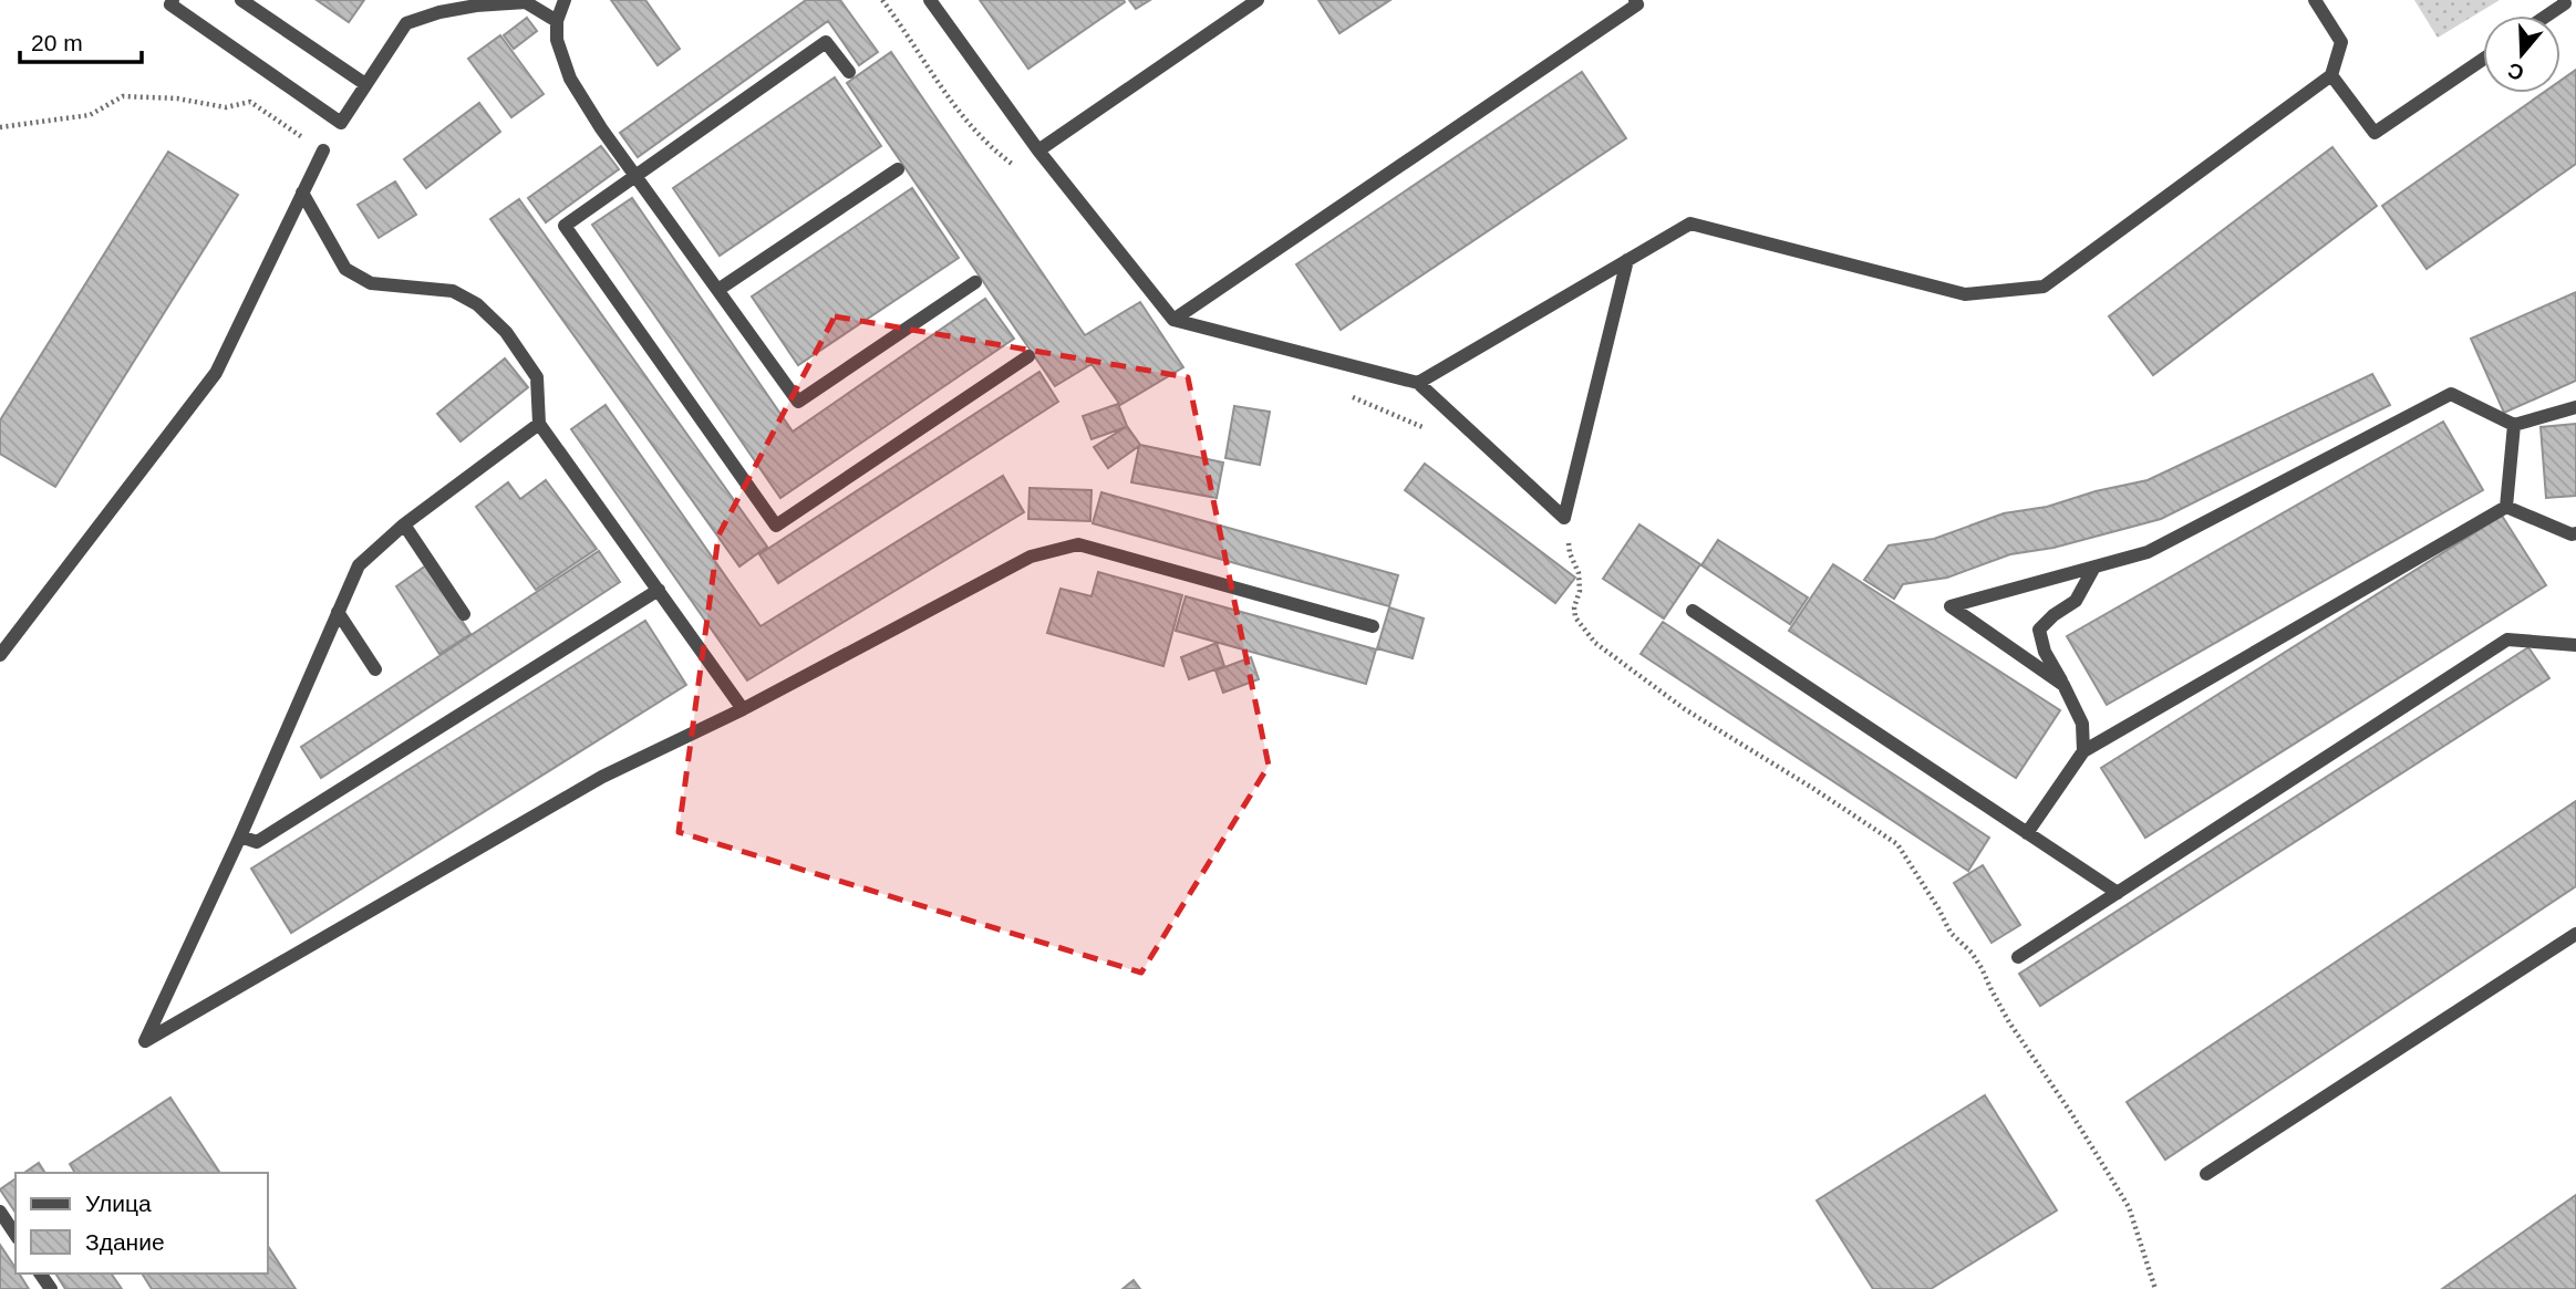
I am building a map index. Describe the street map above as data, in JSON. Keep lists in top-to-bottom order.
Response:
{
  "legend": ["Улица", "Здание"],
  "scale_bar": "20 m",
  "north": "bottom"
}
